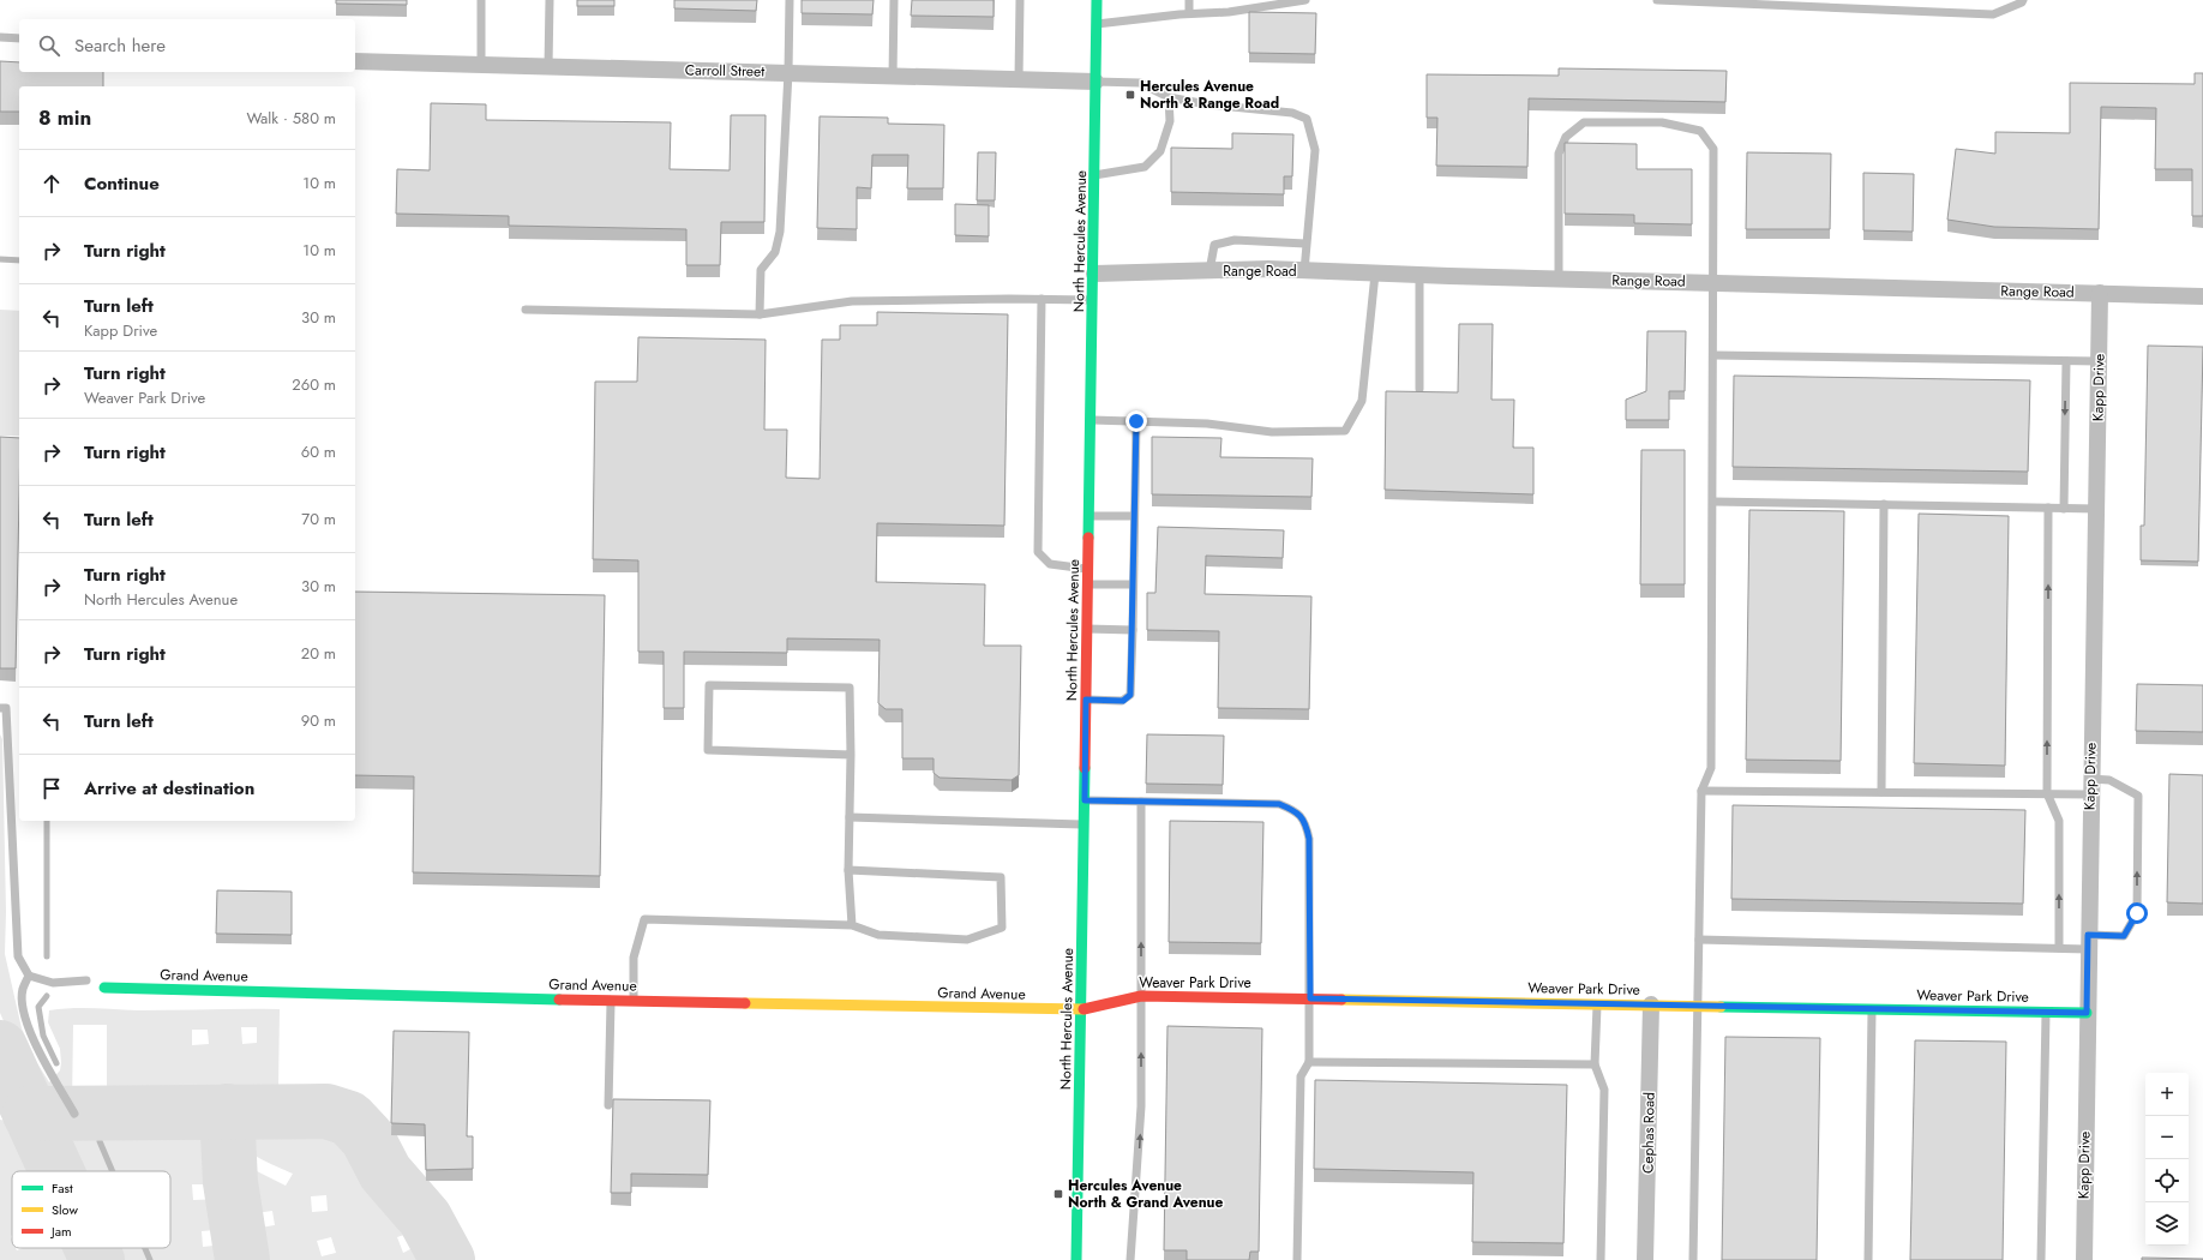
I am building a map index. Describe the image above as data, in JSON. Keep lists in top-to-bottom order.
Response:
{
  "streets": {
    "street": [
      "Carroll Street",
      "North Hercules Avenue",
      "Range Road",
      "Kapp Drive",
      "Grand Avenue",
      "Weaver Park Drive",
      "Cephas Road"
    ]
  },
  "crossings": [
    ["Carroll Street", "North Hercules Avenue"],
    ["North Hercules Avenue", "Range Road"],
    ["North Hercules Avenue", "Grand Avenue"],
    ["North Hercules Avenue", "Weaver Park Drive"],
    ["Range Road", "Kapp Drive"],
    ["Kapp Drive", "Weaver Park Drive"],
    ["Grand Avenue", "Weaver Park Drive"],
    ["Weaver Park Drive", "Cephas Road"]
  ],
  "places": {
    "transit": ["Hercules Avenue North & Range Road", "Hercules Avenue North & Grand Avenue"]
  },
  "legend": ["Fast", "Slow", "Jam"],
  "page": {
    "search": "Search here",
    "heading": ["8 min", "Walk · 580 m"],
    "list": [
      ["Continue", "10 m"],
      ["Turn right", "10 m"],
      ["Turn left", "Kapp Drive", "30 m"],
      ["Turn right", "Weaver Park Drive", "260 m"],
      ["Turn right", "60 m"],
      ["Turn left", "70 m"],
      ["Turn right", "North Hercules Avenue", "30 m"],
      ["Turn right", "20 m"],
      ["Turn left", "90 m"],
      "Arrive at destination"
    ],
    "map_buttons": ["+", "−"]
  }
}
